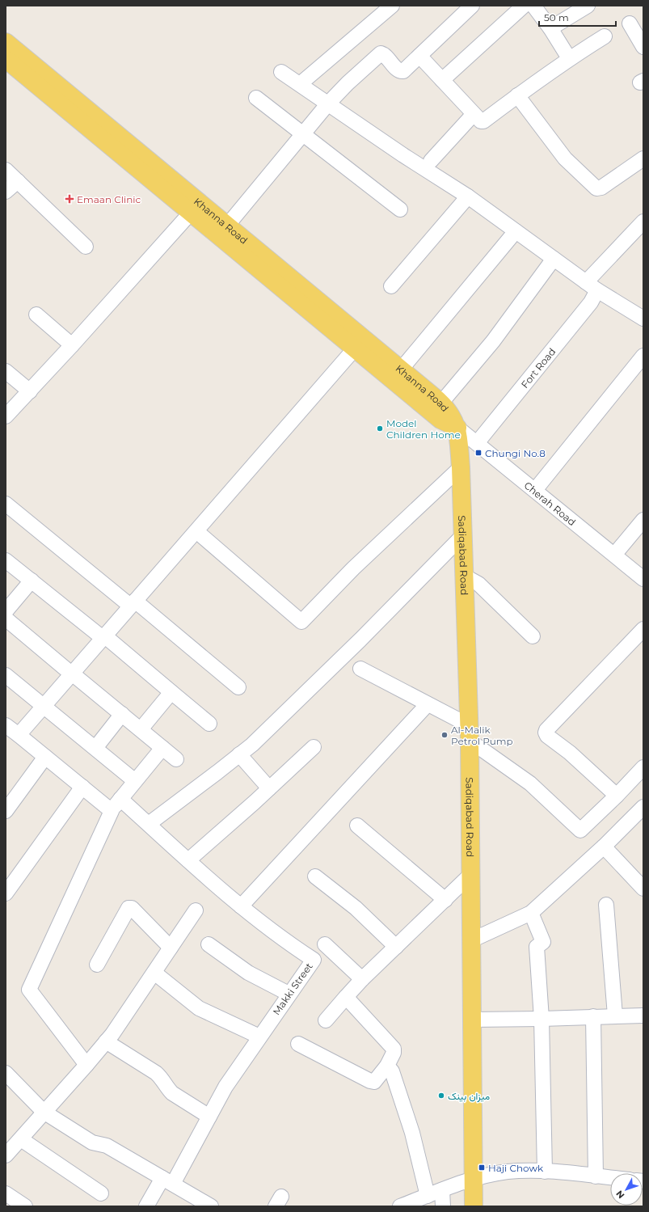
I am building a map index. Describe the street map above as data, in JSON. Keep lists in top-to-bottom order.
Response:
{
  "streets": {
    "main road": ["Khanna Road", "Sadiqabad Road"],
    "street": ["Fort Road", "Cherah Road", "Makki Street"]
  },
  "crossings": [
    ["Khanna Road", "Cherah Road"],
    ["Khanna Road", "Sadiqabad Road"],
    ["Fort Road", "Cherah Road"],
    ["Cherah Road", "Sadiqabad Road"]
  ],
  "places": {
    "health": ["Emaan Clinic"],
    "other": ["Model Children Home", "Al-Malik Petrol Pump", "میزان بینک"],
    "transit": ["Chungi No.8", "Haji Chowk"]
  },
  "scale_bar": "50 m",
  "north": "bottom left"
}
